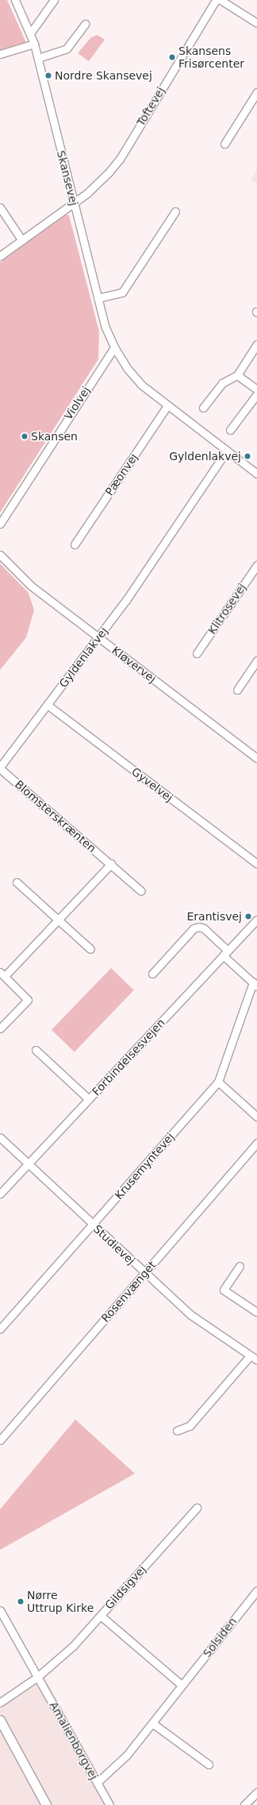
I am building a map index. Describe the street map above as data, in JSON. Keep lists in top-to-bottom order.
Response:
{
  "streets": {
    "street": [
      "Toftevej",
      "Skansevej",
      "Violvej",
      "Pæonvej",
      "Klitrosevej",
      "Gyldenlakvej",
      "Kløvervej",
      "Gyvelvej",
      "Blomsterskrænten",
      "Forbindelsesvejen",
      "Krusemyntevej",
      "Studievej",
      "Rosenvænget",
      "Gildsigvej",
      "Solsiden",
      "Amalienborgvej"
    ]
  },
  "crossings": [
    ["Toftevej", "Skansevej"],
    ["Skansevej", "Violvej"],
    ["Skansevej", "Pæonvej"],
    ["Skansevej", "Gyldenlakvej"],
    ["Gyldenlakvej", "Kløvervej"],
    ["Gyldenlakvej", "Gyvelvej"],
    ["Gyldenlakvej", "Blomsterskrænten"],
    ["Forbindelsesvejen", "Studievej"],
    ["Krusemyntevej", "Studievej"],
    ["Studievej", "Rosenvænget"],
    ["Gildsigvej", "Amalienborgvej"],
    ["Solsiden", "Amalienborgvej"]
  ],
  "places": [
    "Skansens Frisørcenter",
    "Nordre Skansevej",
    "Skansen",
    "Gyldenlakvej",
    "Erantisvej",
    "Nørre Uttrup Kirke"
  ]
}
